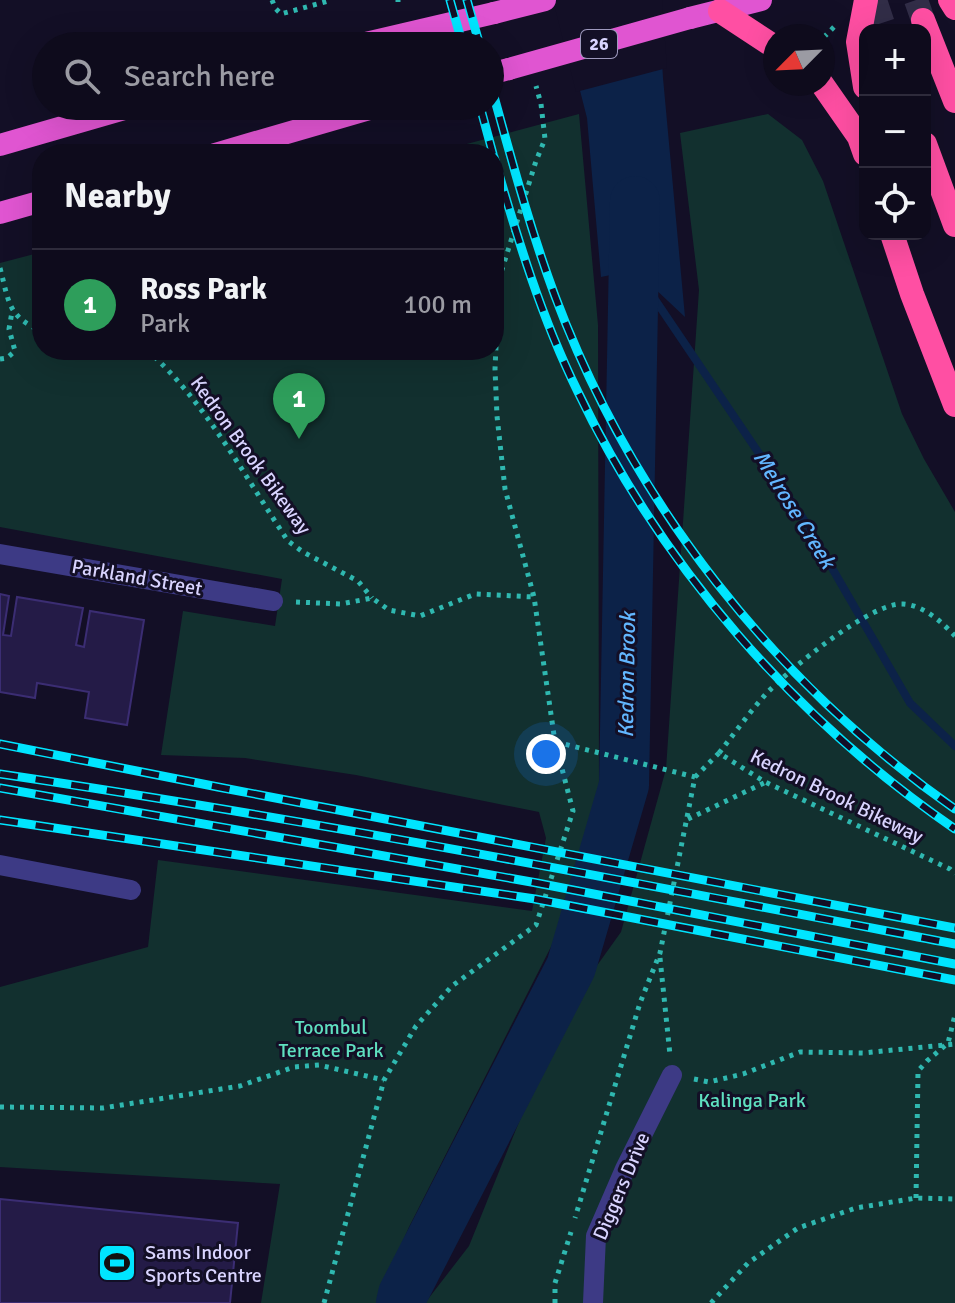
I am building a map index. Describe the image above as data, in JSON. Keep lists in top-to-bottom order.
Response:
{
  "streets": {
    "highway": ["26"],
    "street": ["Parkland Street", "Diggers Drive"],
    "path": ["Kedron Brook Bikeway"]
  },
  "water": ["Melrose Creek", "Kedron Brook"],
  "parks": ["Toombul Terrace Park", "Kalinga Park"],
  "places": {
    "sports": ["Sams Indoor Sports Centre"]
  },
  "north": "bottom left",
  "page": {
    "map_buttons": ["+", "−"],
    "search": "Search here",
    "heading": "Nearby",
    "list": [
      {
        "mark": "1",
        "name": "Ross Park",
        "note": "Park",
        "value": "100 m"
      }
    ],
    "pins": "1"
  }
}
